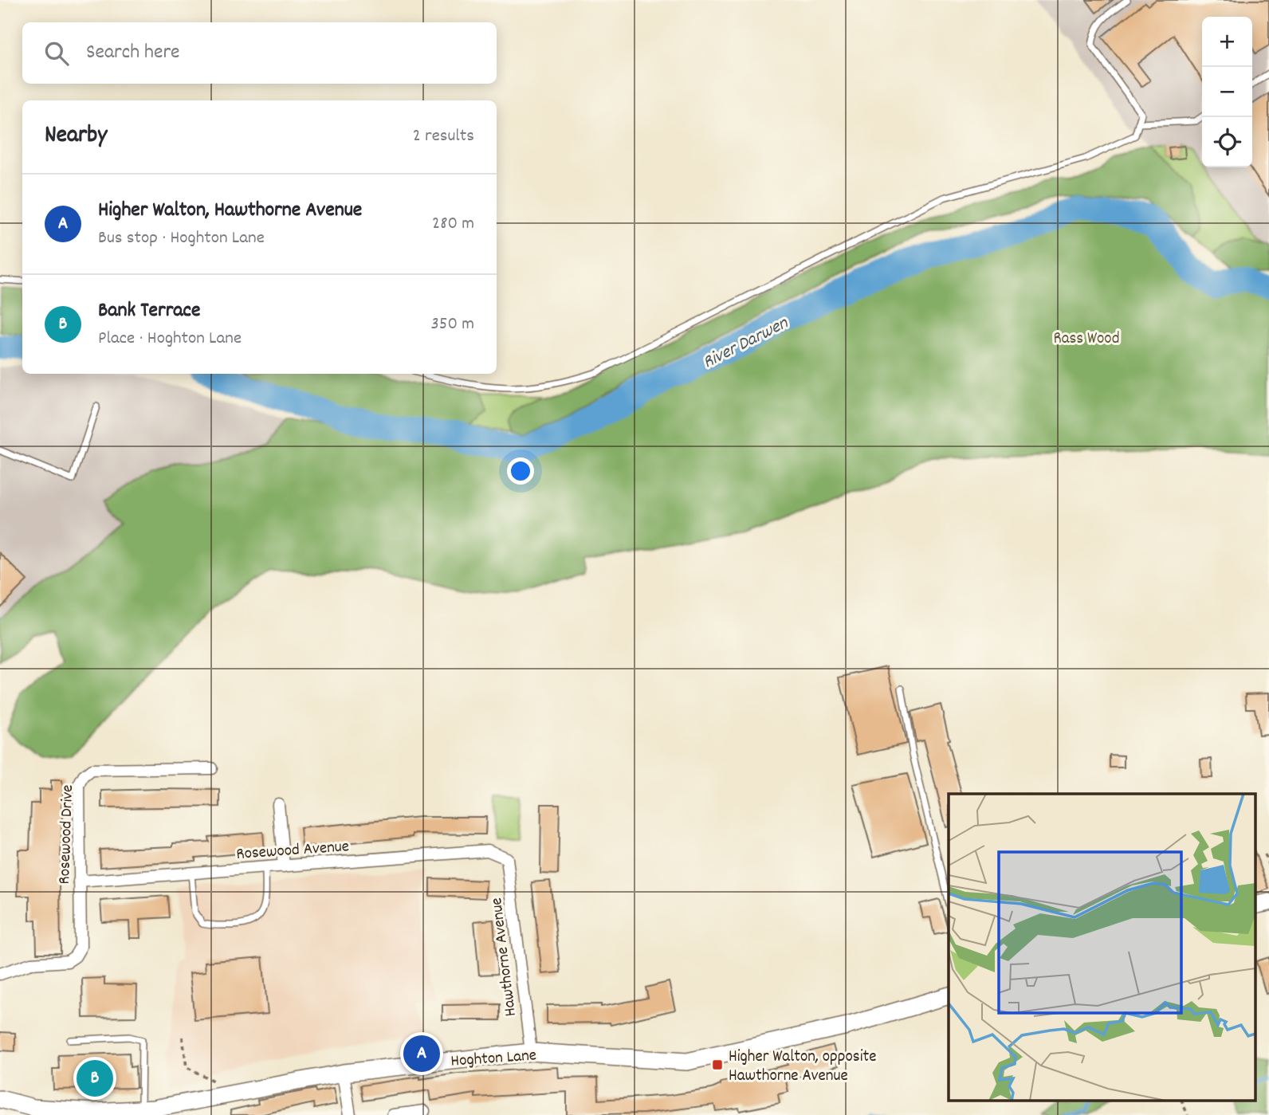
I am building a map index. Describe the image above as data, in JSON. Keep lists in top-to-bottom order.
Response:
{
  "streets": {
    "main road": ["Hoghton Lane"],
    "street": ["Rosewood Drive", "Rosewood Avenue", "Hawthorne Avenue"]
  },
  "crossings": [
    ["Rosewood Drive", "Rosewood Avenue"],
    ["Rosewood Avenue", "Hawthorne Avenue"],
    ["Hawthorne Avenue", "Hoghton Lane"]
  ],
  "water": ["River Darwen"],
  "parks": ["Rass Wood"],
  "places": {
    "transit": ["Higher Walton, opposite Hawthorne Avenue"]
  },
  "page": {
    "map_buttons": ["+", "−"],
    "search": "Search here",
    "heading": ["Nearby", "2 results"],
    "list": [
      {
        "mark": "A",
        "name": "Higher Walton, Hawthorne Avenue",
        "note": "Bus stop · Hoghton Lane",
        "value": "280 m"
      },
      {
        "mark": "B",
        "name": "Bank Terrace",
        "note": "Place · Hoghton Lane",
        "value": "350 m"
      }
    ],
    "pins": ["A", "B"]
  }
}
